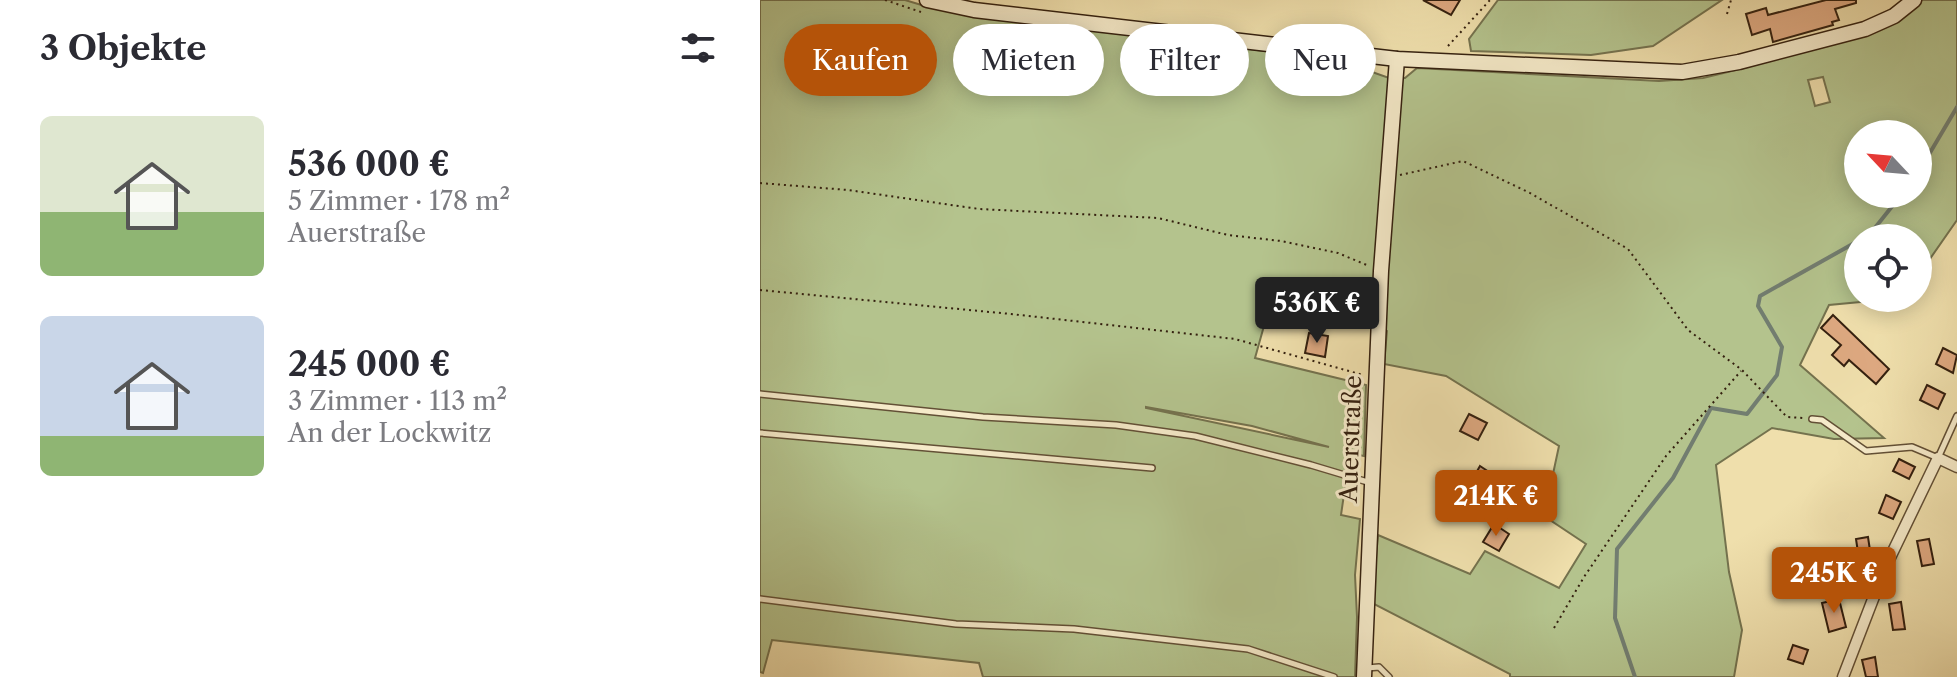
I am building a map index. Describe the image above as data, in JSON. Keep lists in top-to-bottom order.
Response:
{
  "streets": {
    "street": ["Auerstraße"]
  },
  "north": "top left",
  "page": {
    "heading": "3 Objekte",
    "chip": [
      "Kaufen",
      "Mieten",
      "Filter",
      "Neu"
    ],
    "list": [
      {
        "name": "536 000 €",
        "note": "5 Zimmer · 178 m² · Auerstraße"
      },
      {
        "name": "245 000 €",
        "note": "3 Zimmer · 113 m² · An der Lockwitz"
      }
    ],
    "price": ["536K €", "214K €", "245K €"]
  }
}
